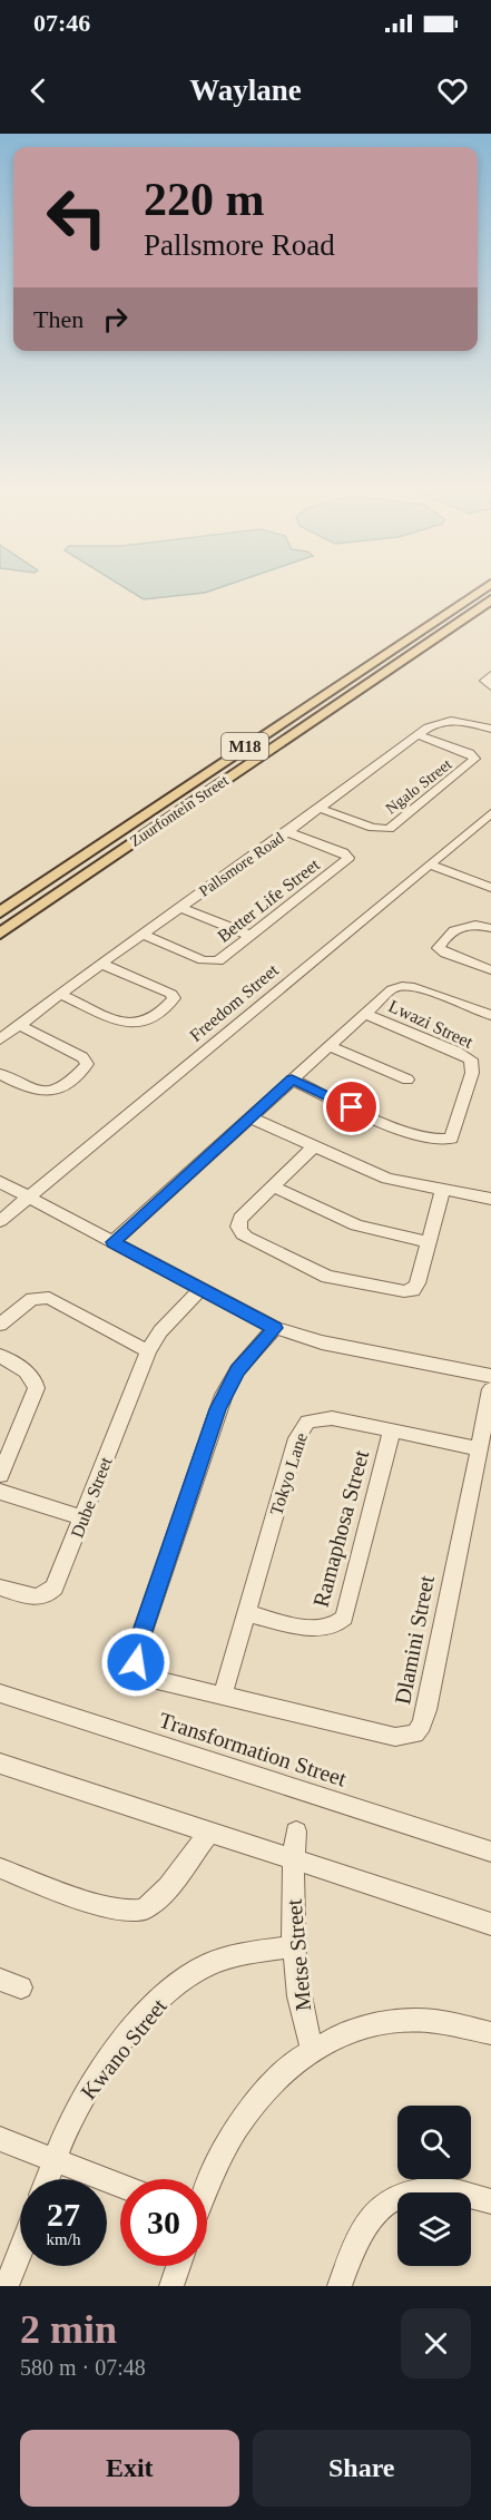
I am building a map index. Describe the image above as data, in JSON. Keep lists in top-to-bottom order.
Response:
{
  "streets": {
    "main road": ["M18", "Zuurfontein Street"],
    "street": [
      "Ngalo Street",
      "Pallsmore Road",
      "Better Life Street",
      "Freedom Street",
      "Lwazi Street",
      "Tokyo Lane",
      "Dube Street",
      "Ramaphosa Street",
      "Dlamini Street",
      "Transformation Street",
      "Metse Street",
      "Kwano Street"
    ]
  },
  "crossings": [
    ["Ngalo Street", "Pallsmore Road"],
    ["Pallsmore Road", "Better Life Street"],
    ["Tokyo Lane", "Ramaphosa Street"],
    ["Tokyo Lane", "Dlamini Street"],
    ["Metse Street", "Kwano Street"]
  ],
  "page": {
    "status": "07:46",
    "header": "Waylane",
    "turn": ["220 m", "Pallsmore Road"],
    "then": "Then",
    "speed": "27 km/h",
    "limit": "30",
    "heading": ["2 min", "580 m · 07:48"],
    "buttons": ["Exit", "Share"]
  }
}
